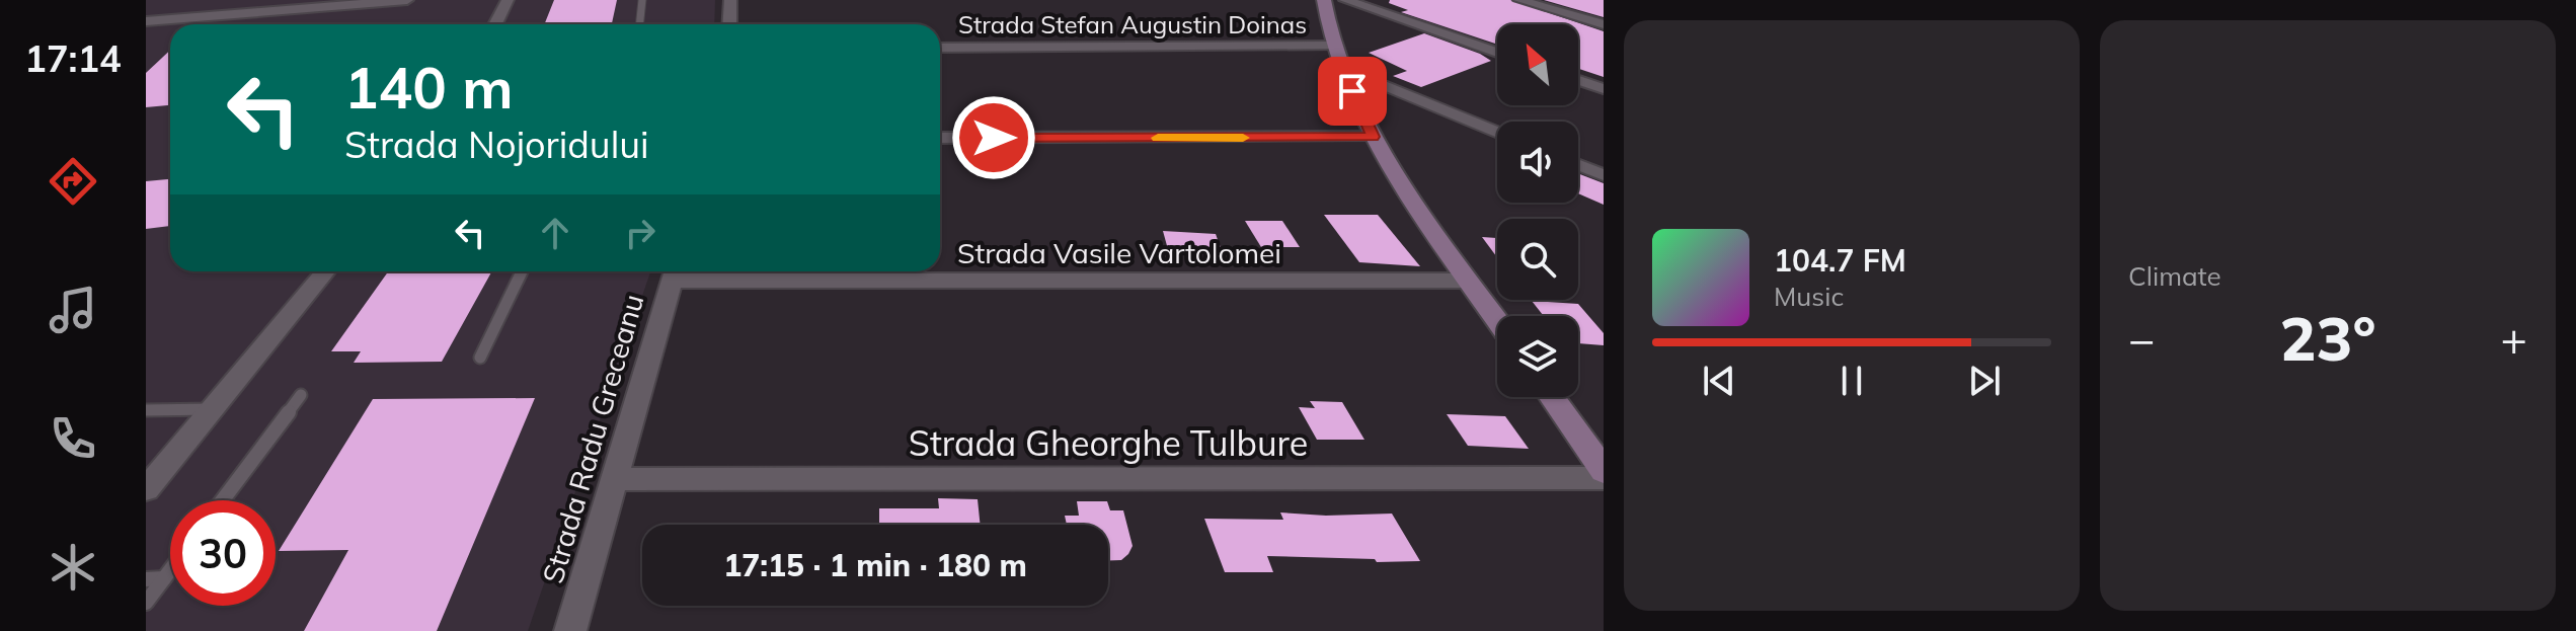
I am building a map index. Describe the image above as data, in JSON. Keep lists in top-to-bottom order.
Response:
{
  "streets": {
    "street": [
      "Strada Stefan Augustin Doinas",
      "Strada Vasile Vartolomei",
      "Strada Radu Greceanu",
      "Strada Gheorghe Tulbure"
    ]
  },
  "crossings": [
    ["Strada Vasile Vartolomei", "Strada Radu Greceanu"],
    ["Strada Radu Greceanu", "Strada Gheorghe Tulbure"]
  ],
  "north": "top left",
  "page": {
    "tabs": "17:14",
    "tile": "Climate",
    "turn": ["140 m", "Strada Nojoridului"],
    "song": ["104.7 FM", "Music"],
    "heat": ["−", "23°", "+"],
    "limit": "30",
    "trip": "17:15 · 1 min · 180 m"
  }
}
